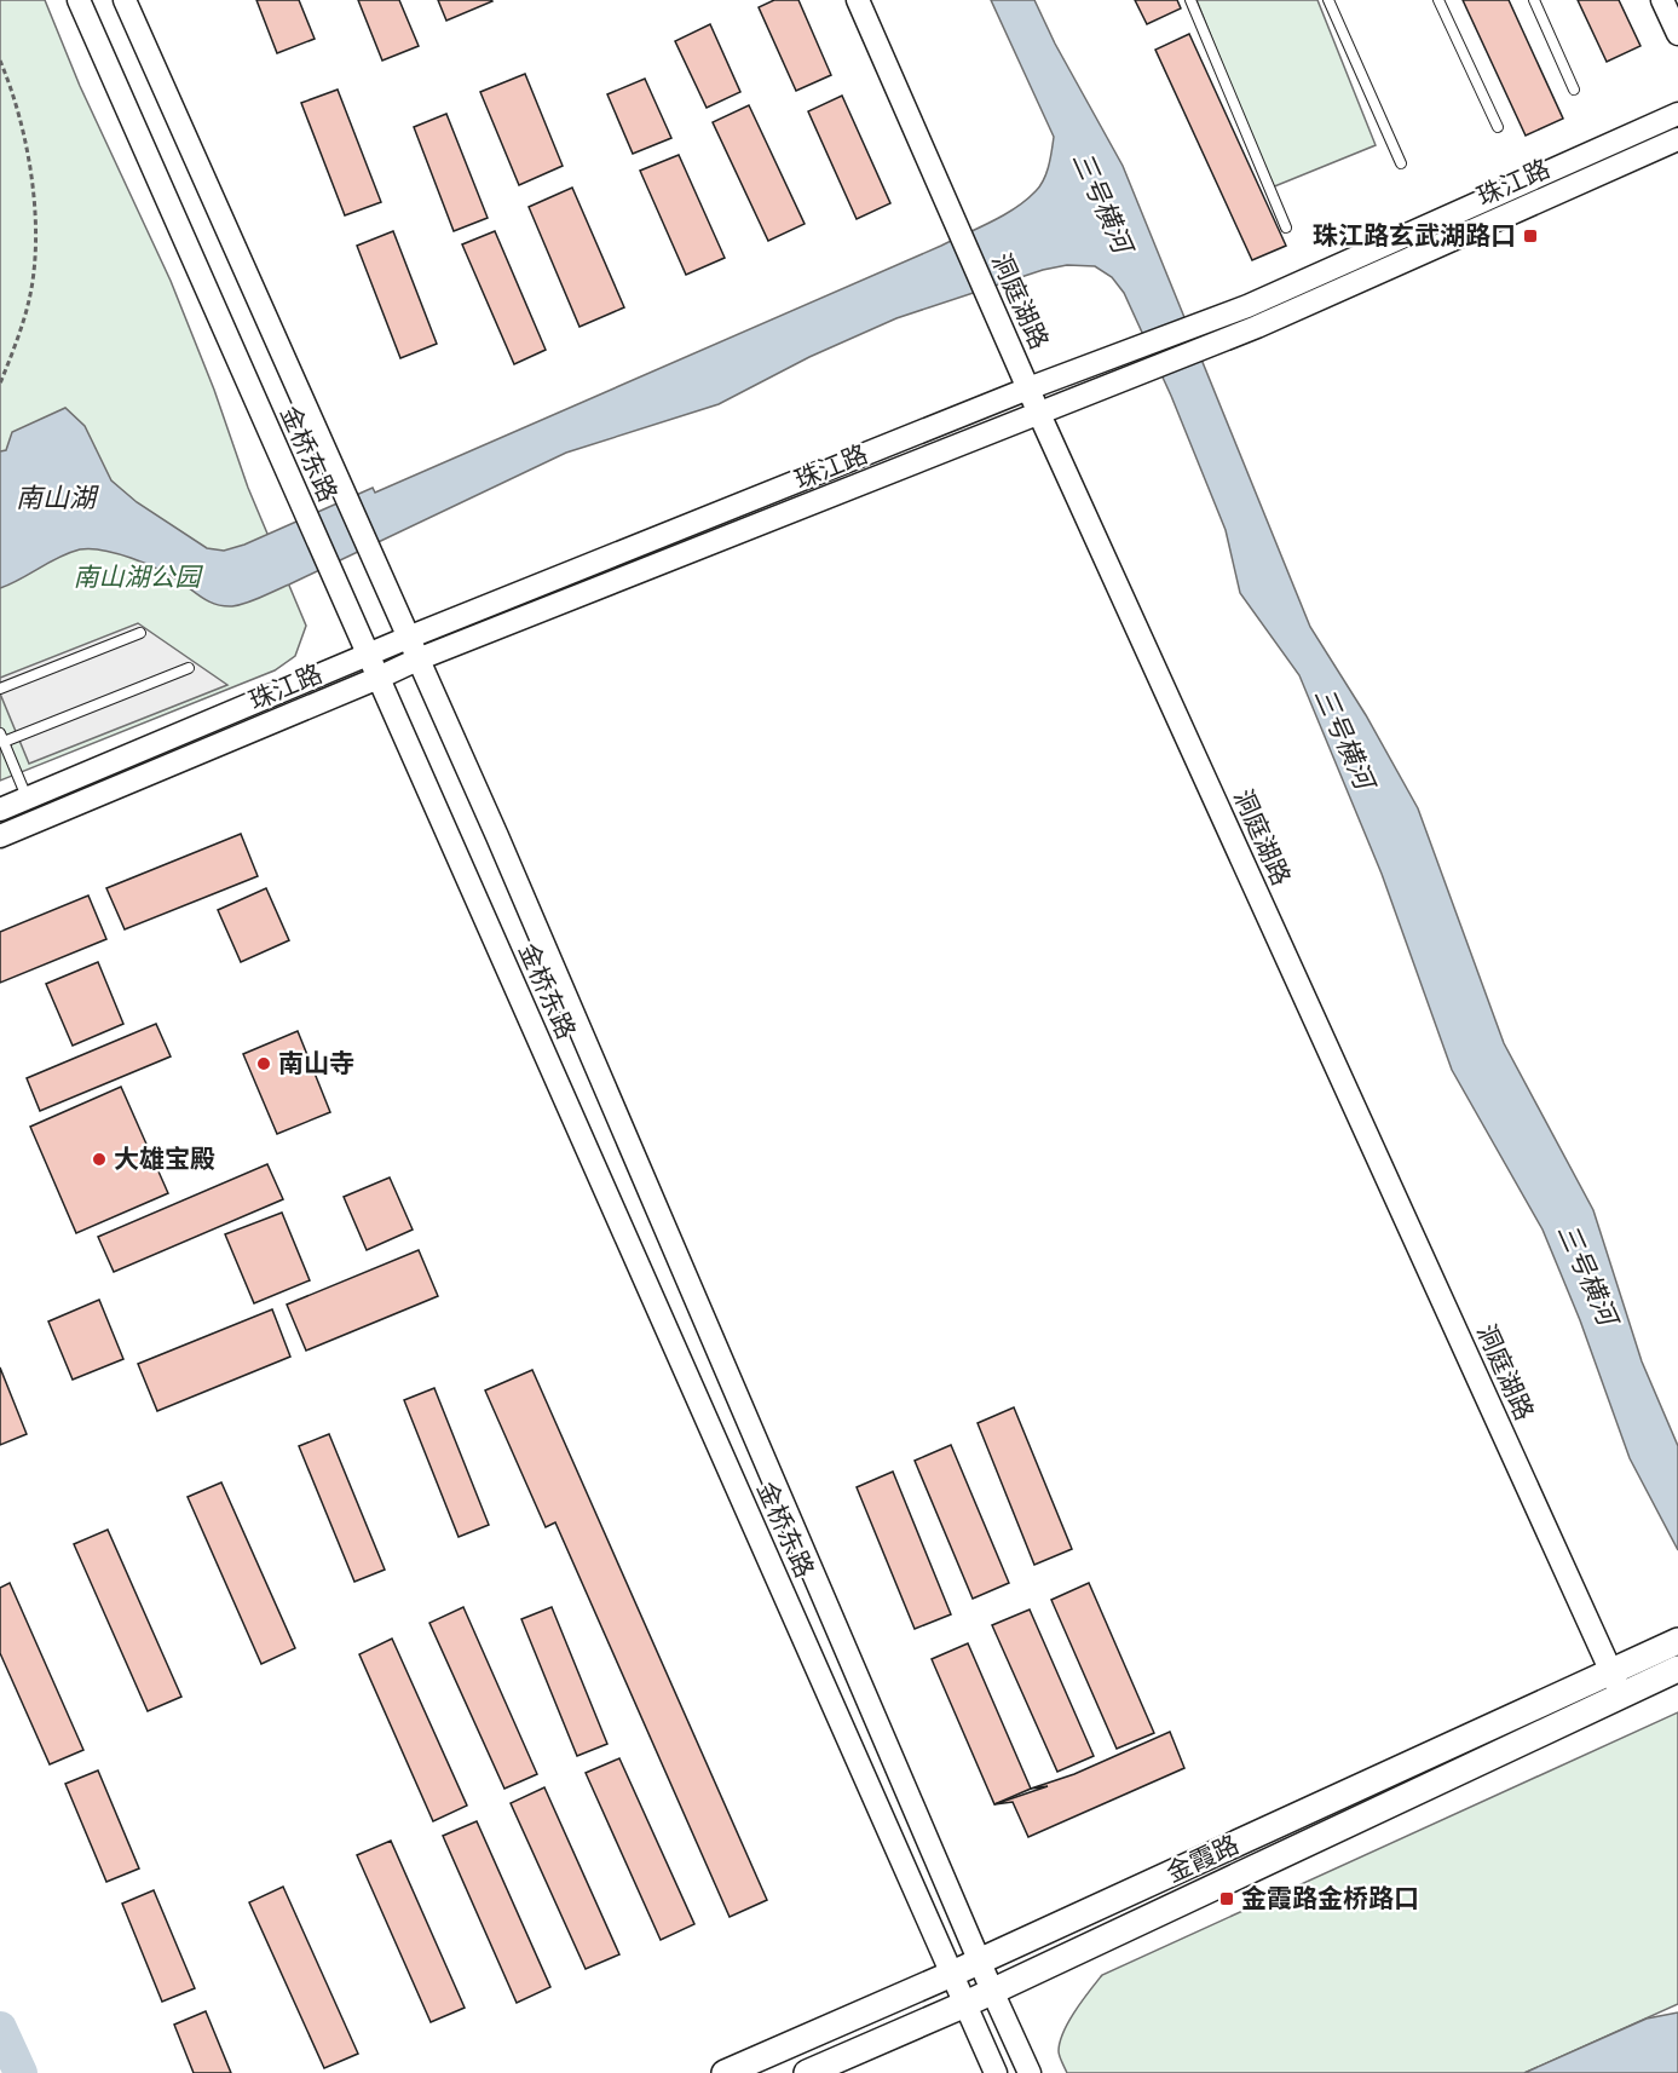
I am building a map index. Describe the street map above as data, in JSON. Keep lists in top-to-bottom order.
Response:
{
  "streets": {
    "main road": ["金霞路"],
    "street": ["珠江路", "洞庭湖路", "金桥东路"]
  },
  "crossings": [
    ["珠江路", "洞庭湖路"],
    ["珠江路", "金桥东路"],
    ["洞庭湖路", "金霞路"],
    ["金桥东路", "金霞路"]
  ],
  "water": ["三号横河", "南山湖"],
  "parks": ["南山湖公园"],
  "places": {
    "transit": ["珠江路玄武湖路口", "金霞路金桥路口"],
    "other": ["南山寺", "大雄宝殿"]
  }
}
